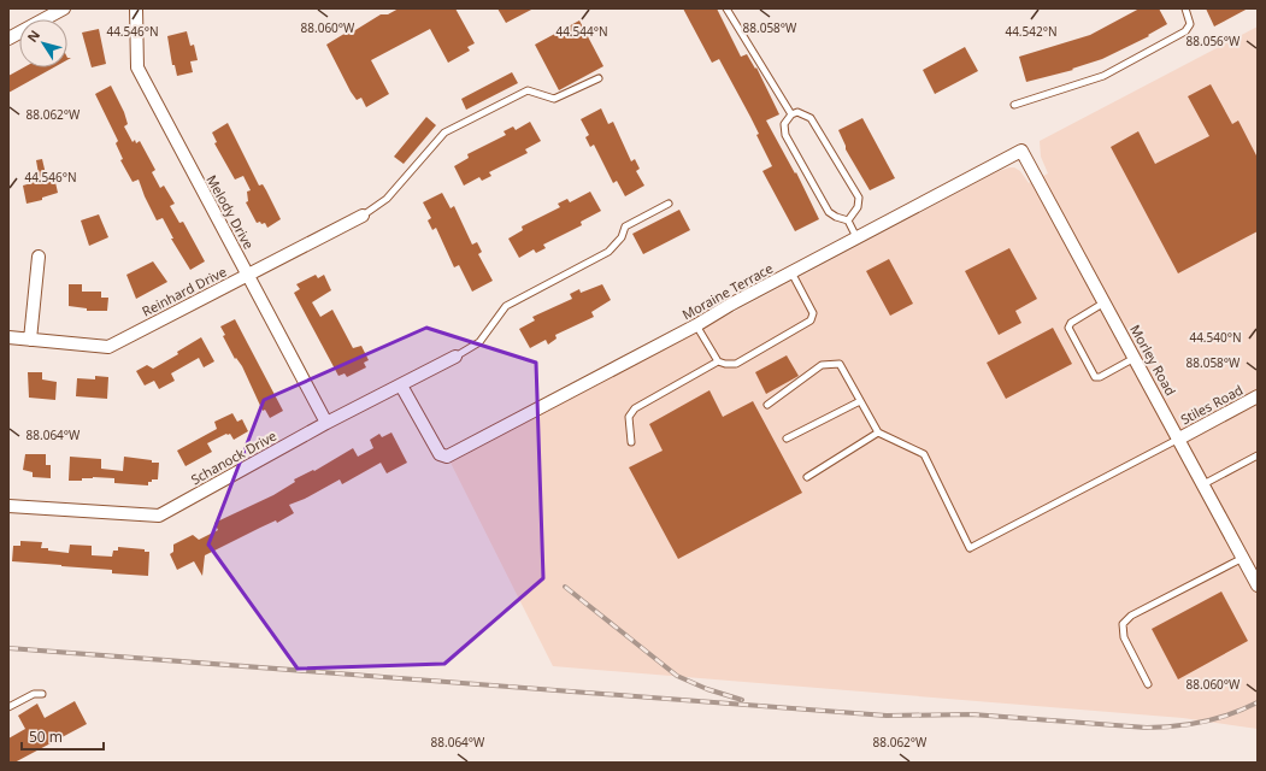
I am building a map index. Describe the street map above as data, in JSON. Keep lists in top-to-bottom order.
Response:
{
  "streets": {
    "street": [
      "Melody Drive",
      "Reinhard Drive",
      "Moraine Terrace",
      "Morley Road",
      "Stiles Road",
      "Schanock Drive"
    ]
  },
  "crossings": [
    ["Melody Drive", "Reinhard Drive"],
    ["Melody Drive", "Schanock Drive"],
    ["Moraine Terrace", "Morley Road"],
    ["Moraine Terrace", "Schanock Drive"],
    ["Morley Road", "Stiles Road"]
  ],
  "scale_bar": "50 m",
  "north": "top left",
  "coordinates": [
    "88.060°W",
    "88.058°W",
    "44.546°N",
    "44.544°N",
    "44.542°N",
    "88.056°W",
    "88.062°W",
    "44.540°N",
    "88.064°W"
  ]
}
